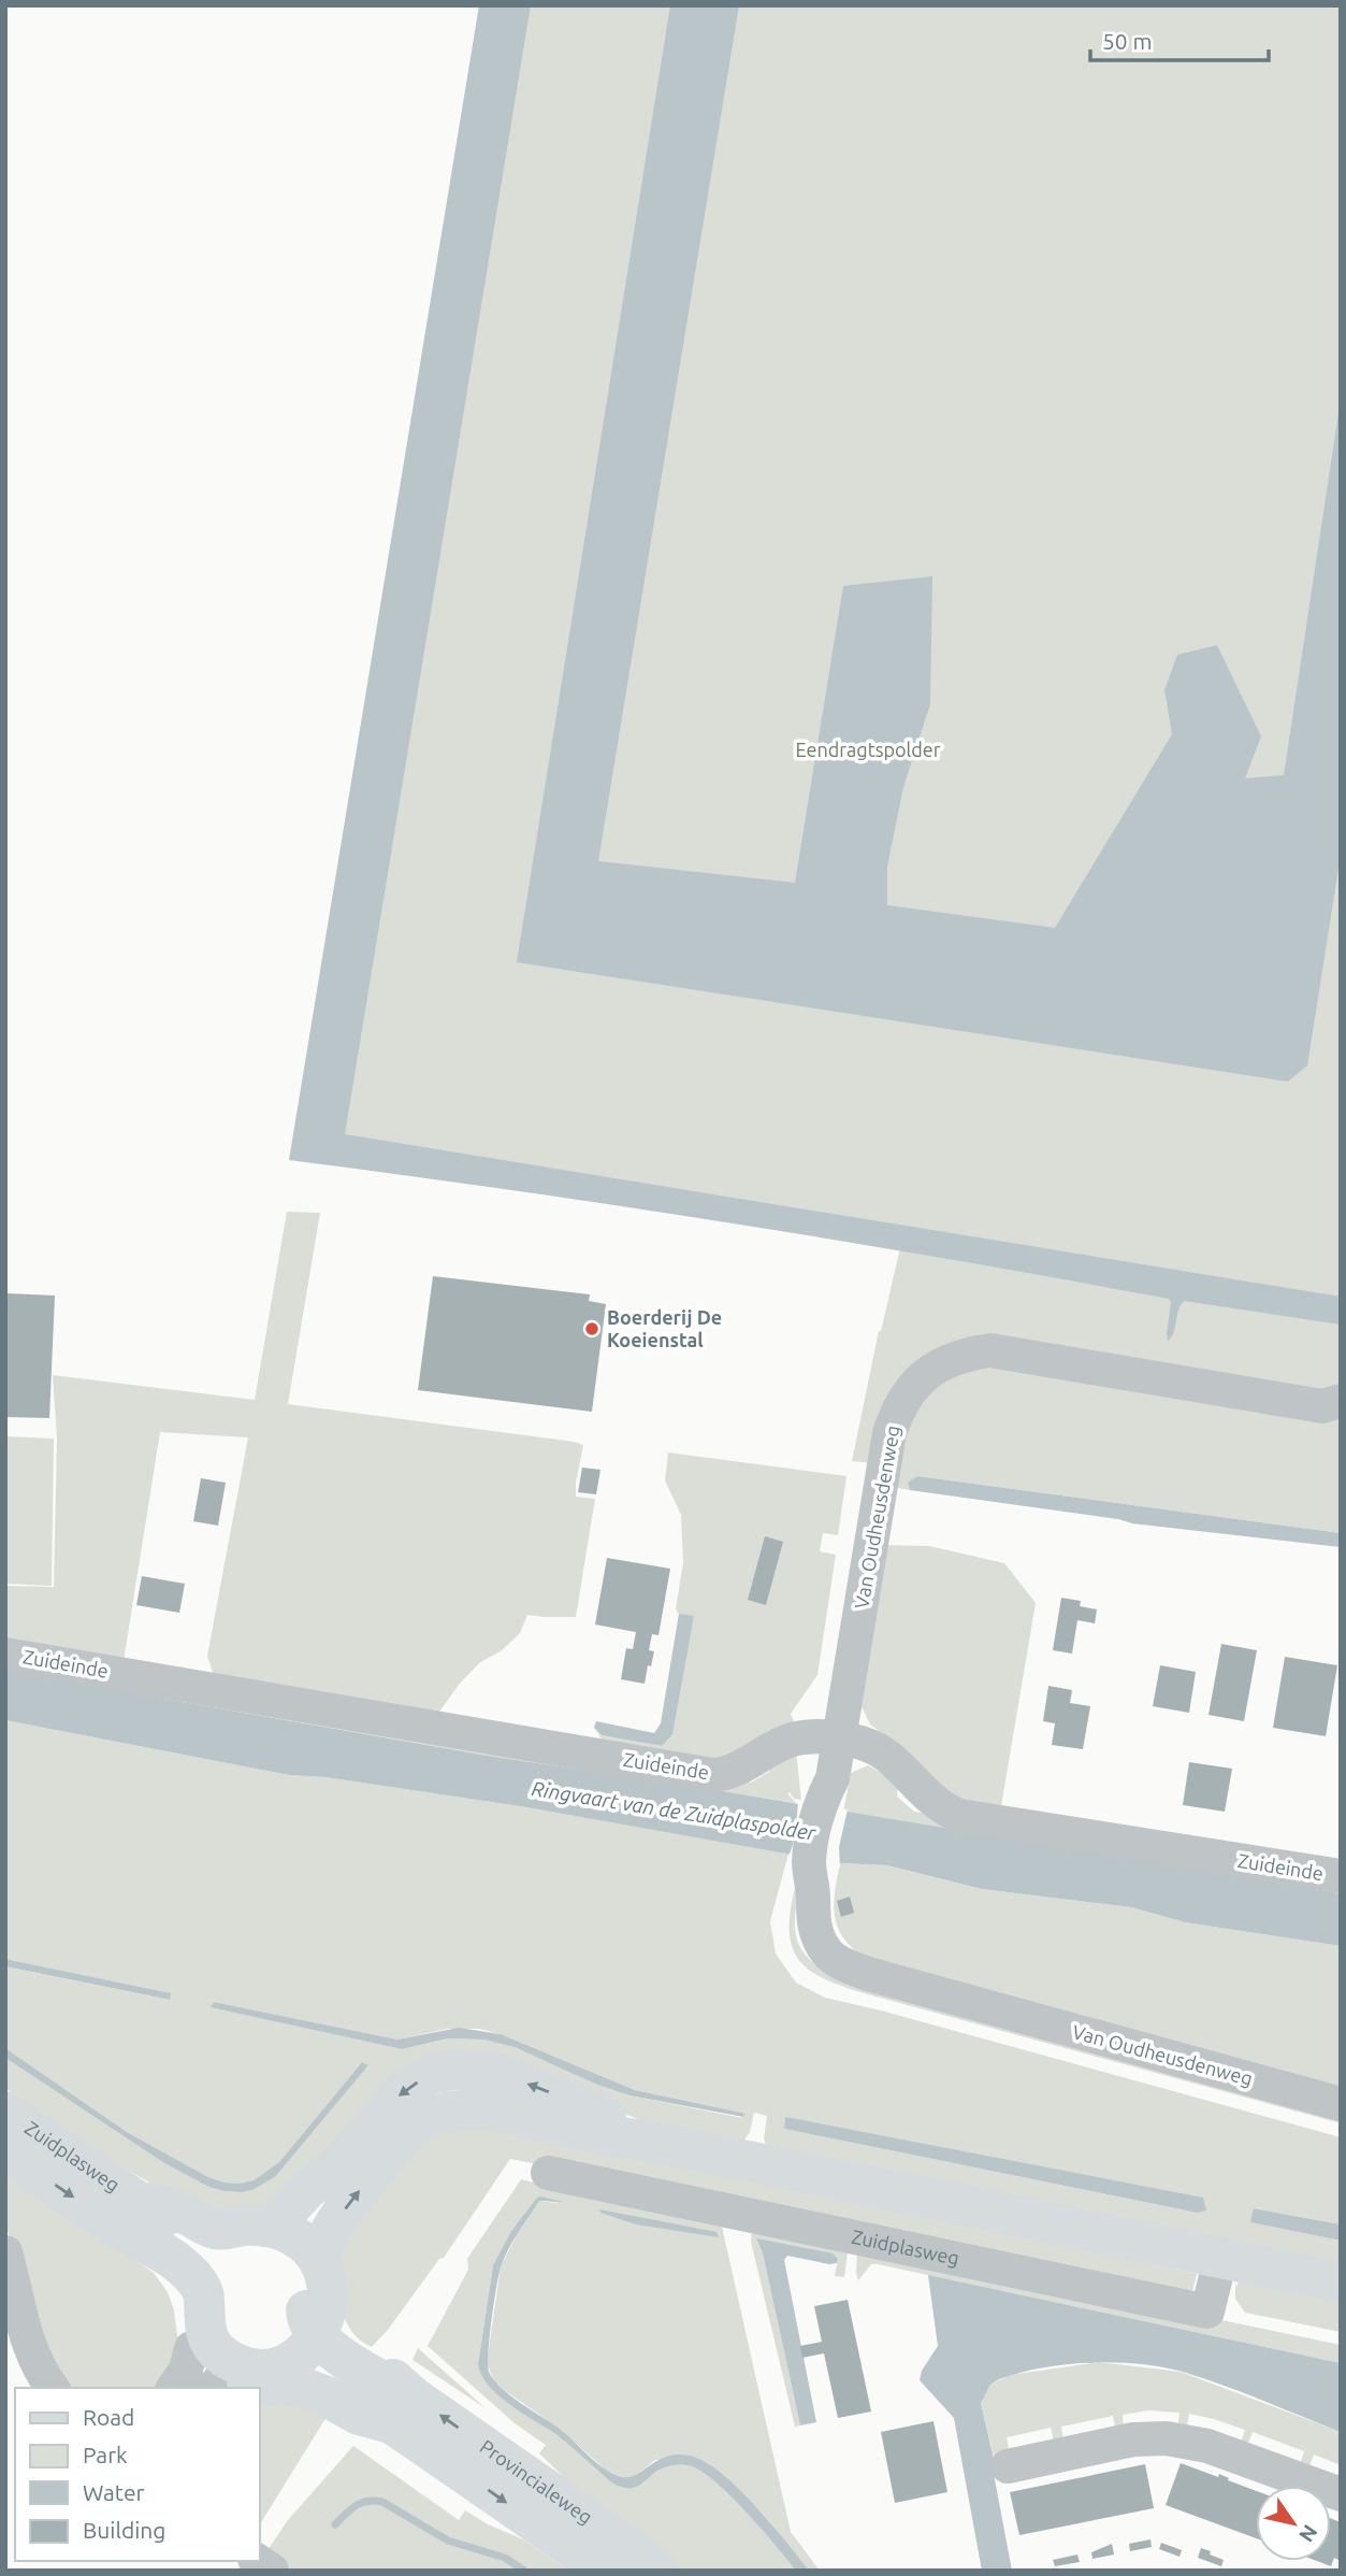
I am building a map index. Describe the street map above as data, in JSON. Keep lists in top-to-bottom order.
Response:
{
  "streets": {
    "main road": ["Zuidplasweg", "Provincialeweg"],
    "street": ["Van Oudheusdenweg", "Zuideinde"]
  },
  "crossings": [
    ["Van Oudheusdenweg", "Zuideinde"]
  ],
  "water": ["Ringvaart van de Zuidplaspolder"],
  "parks": ["Eendragtspolder"],
  "places": ["Boerderij De Koeienstal"],
  "legend": [
    "Road",
    "Park",
    "Water",
    "Building"
  ],
  "scale_bar": "50 m",
  "north": "bottom right"
}
